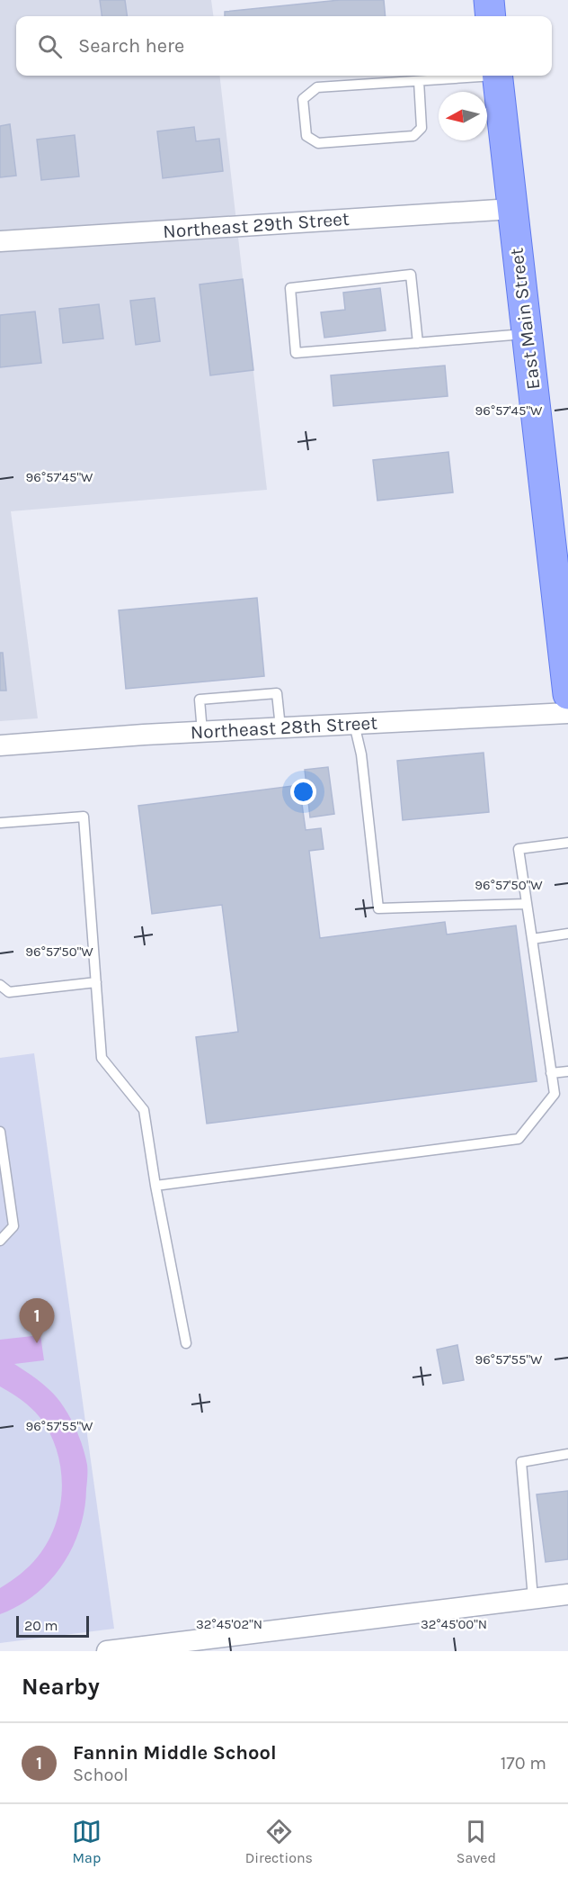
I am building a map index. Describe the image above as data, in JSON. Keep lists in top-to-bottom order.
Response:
{
  "streets": {
    "main road": ["East Main Street"],
    "street": ["Northeast 29th Street", "Northeast 28th Street"]
  },
  "crossings": [
    ["Northeast 29th Street", "East Main Street"]
  ],
  "scale_bar": "20 m",
  "north": "left",
  "page": {
    "search": "Search here",
    "pins": "1",
    "scale": "20 m",
    "heading": "Nearby",
    "list": [
      {
        "mark": "1",
        "name": "Fannin Middle School",
        "note": "School",
        "value": "170 m"
      }
    ],
    "nav": ["Map", "Directions", "Saved"]
  },
  "coordinates": [
    "96°57'45\"W",
    "96°57'50\"W",
    "96°57'55\"W",
    "32°45'02\"N",
    "32°45'00\"N"
  ]
}
